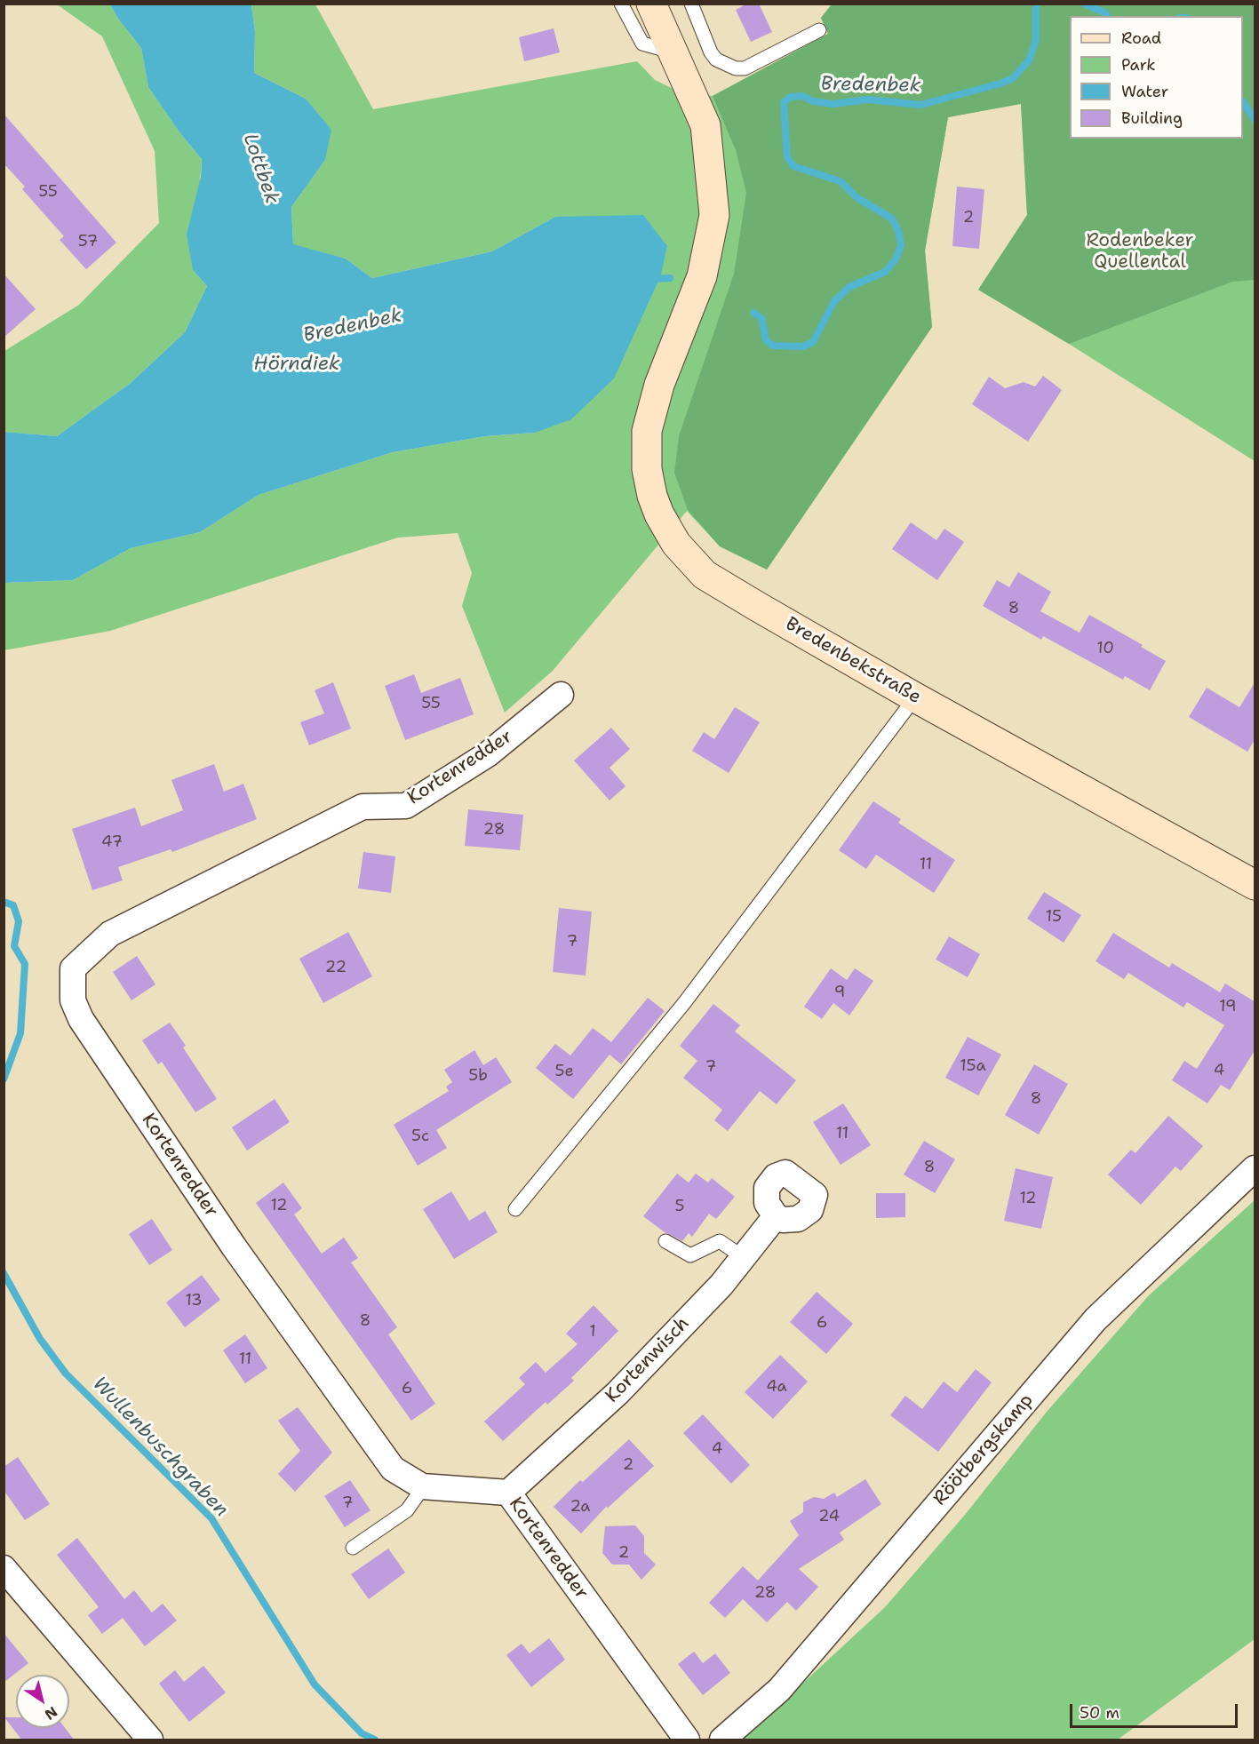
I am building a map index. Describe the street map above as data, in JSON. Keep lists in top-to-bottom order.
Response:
{
  "streets": {
    "street": [
      "Bredenbekstraße",
      "Kortenredder",
      "Kortenwisch",
      "Röötbergskamp"
    ]
  },
  "crossings": [
    ["Kortenredder", "Kortenwisch"]
  ],
  "water": [
    "Bredenbek",
    "Lottbek",
    "Hörndiek",
    "Wullenbuschgraben"
  ],
  "parks": ["Rodenbeker Quellental"],
  "house_numbers": [
    "55",
    "2",
    "57",
    "8",
    "10",
    "55",
    "28",
    "47",
    "11",
    "15",
    "7",
    "22",
    "9",
    "19",
    "15a",
    "7",
    "4",
    "5e",
    "5b",
    "8",
    "11",
    "5c",
    "8",
    "12",
    "12",
    "5",
    "13",
    "8",
    "6",
    "1",
    "11",
    "4a",
    "6",
    "4",
    "2",
    "7",
    "2a",
    "24",
    "2",
    "28"
  ],
  "legend": [
    "Road",
    "Park",
    "Water",
    "Building"
  ],
  "scale_bar": "50 m",
  "north": "bottom right"
}
